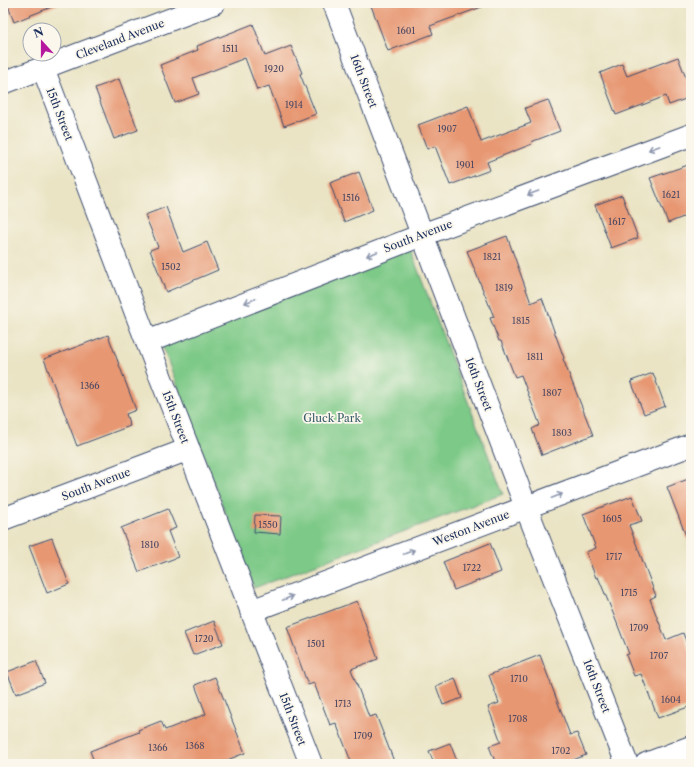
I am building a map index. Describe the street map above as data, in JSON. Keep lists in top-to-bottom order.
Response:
{
  "streets": {
    "street": [
      "Cleveland Avenue",
      "16th Street",
      "15th Street",
      "South Avenue",
      "Weston Avenue"
    ]
  },
  "crossings": [
    ["Cleveland Avenue", "15th Street"],
    ["16th Street", "South Avenue"],
    ["16th Street", "Weston Avenue"],
    ["15th Street", "South Avenue"],
    ["15th Street", "Weston Avenue"]
  ],
  "one_way": ["South Avenue", "Weston Avenue"],
  "parks": ["Gluck Park"],
  "house_numbers": [
    "1601",
    "1511",
    "1920",
    "1914",
    "1907",
    "1901",
    "1621",
    "1516",
    "1617",
    "1821",
    "1502",
    "1819",
    "1815",
    "1811",
    "1366",
    "1807",
    "1803",
    "1605",
    "1550",
    "1810",
    "1717",
    "1722",
    "1715",
    "1709",
    "1720",
    "1501",
    "1707",
    "1710",
    "1604",
    "1713",
    "1708",
    "1709",
    "1368",
    "1366",
    "1702"
  ],
  "north": "top"
}
